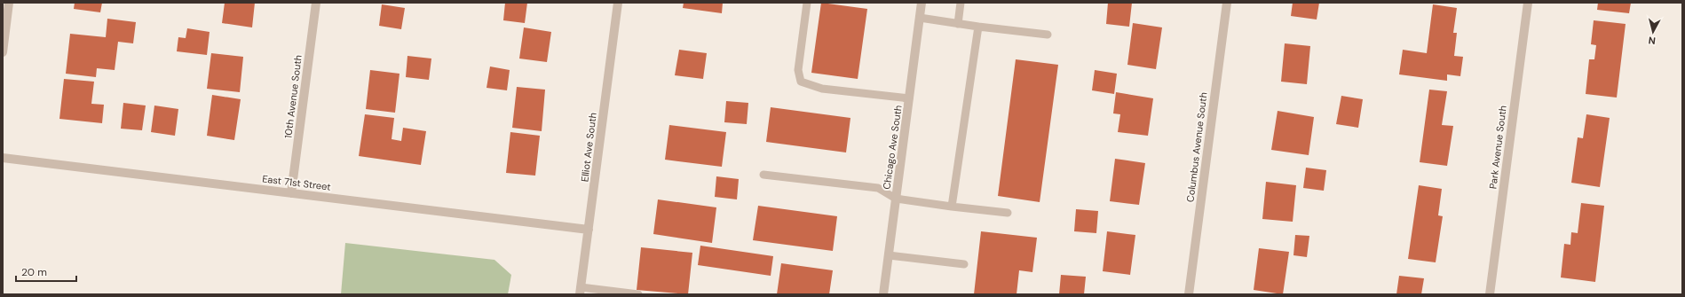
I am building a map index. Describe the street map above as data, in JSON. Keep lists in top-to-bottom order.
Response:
{
  "streets": {
    "street": [
      "10th Avenue South",
      "Elliot Ave South",
      "Chicago Ave South",
      "Columbus Avenue South",
      "Park Avenue South",
      "East 71st Street"
    ]
  },
  "crossings": [
    ["10th Avenue South", "East 71st Street"],
    ["Elliot Ave South", "East 71st Street"]
  ],
  "scale_bar": "20 m",
  "north": "bottom"
}
